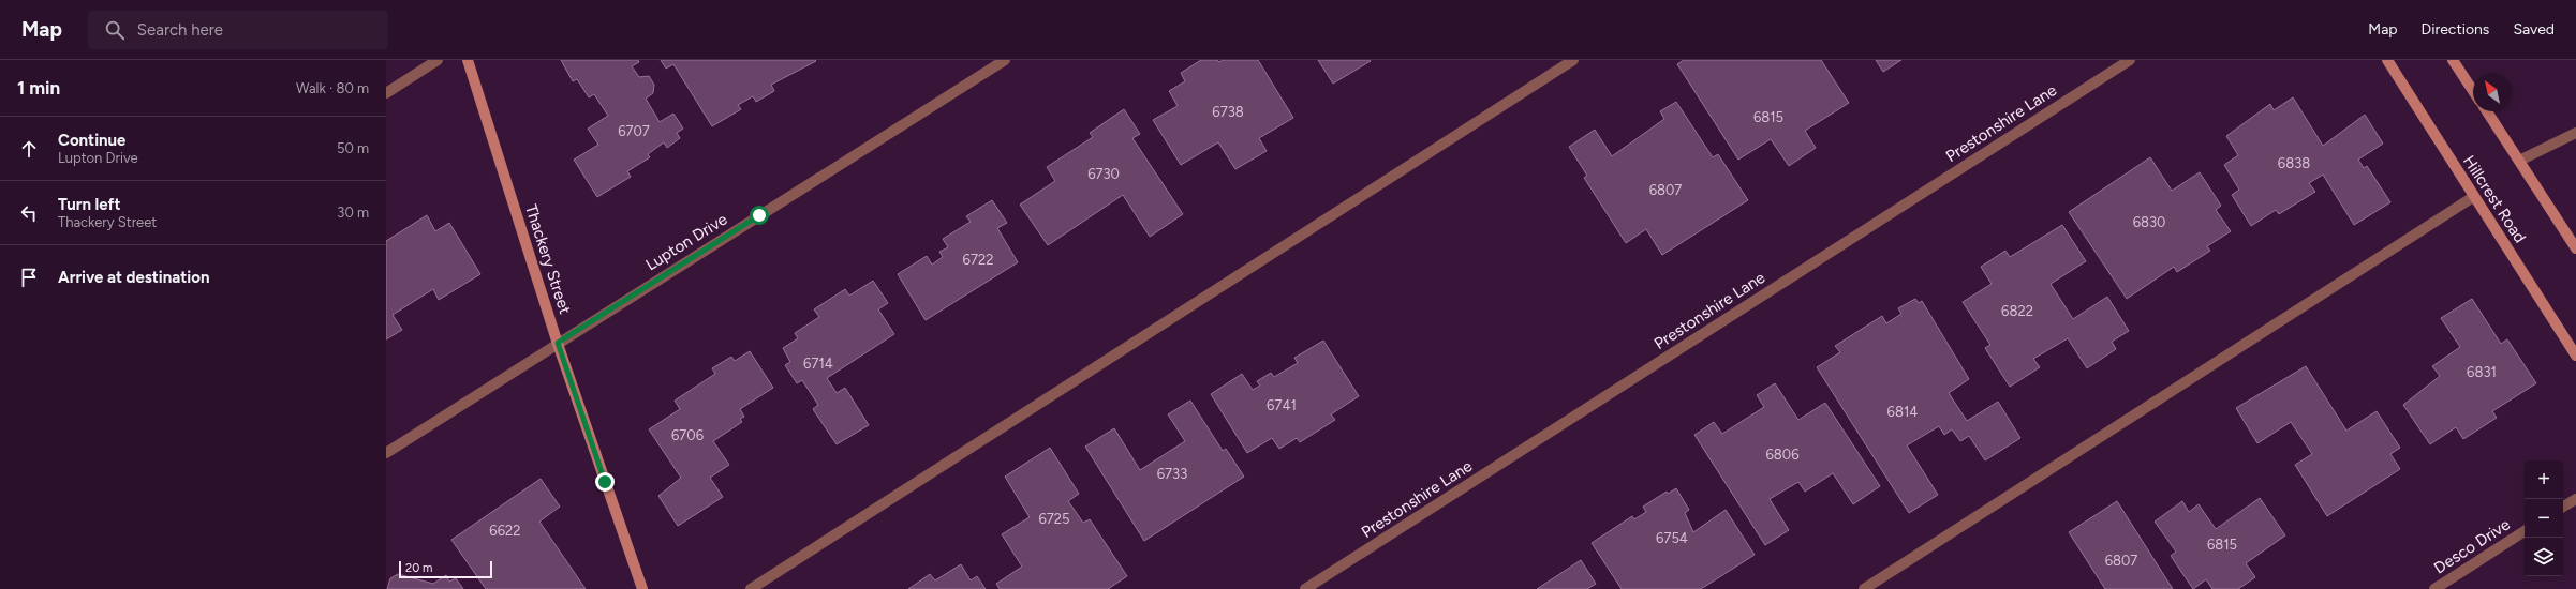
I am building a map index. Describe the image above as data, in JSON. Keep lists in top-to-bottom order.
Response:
{
  "streets": {
    "main road": ["Hillcrest Road", "Thackery Street"],
    "street": ["Prestonshire Lane", "Lupton Drive", "Desco Drive"]
  },
  "crossings": [
    ["Lupton Drive", "Thackery Street"]
  ],
  "house_numbers": [
    "6738",
    "6815",
    "6707",
    "6838",
    "6730",
    "6807",
    "6830",
    "6722",
    "6822",
    "6714",
    "6831",
    "6741",
    "6814",
    "6706",
    "6806",
    "6733",
    "6725",
    "6622",
    "6754",
    "6815",
    "6807"
  ],
  "scale_bar": "20 m",
  "north": "top left",
  "page": {
    "header": "Map",
    "search": "Search here",
    "nav": ["Map", "Directions", "Saved"],
    "heading": ["1 min", "Walk · 80 m"],
    "list": [
      ["Continue", "Lupton Drive", "50 m"],
      ["Turn left", "Thackery Street", "30 m"],
      "Arrive at destination"
    ],
    "map_buttons": ["+", "−"],
    "scale": "20 m"
  }
}
